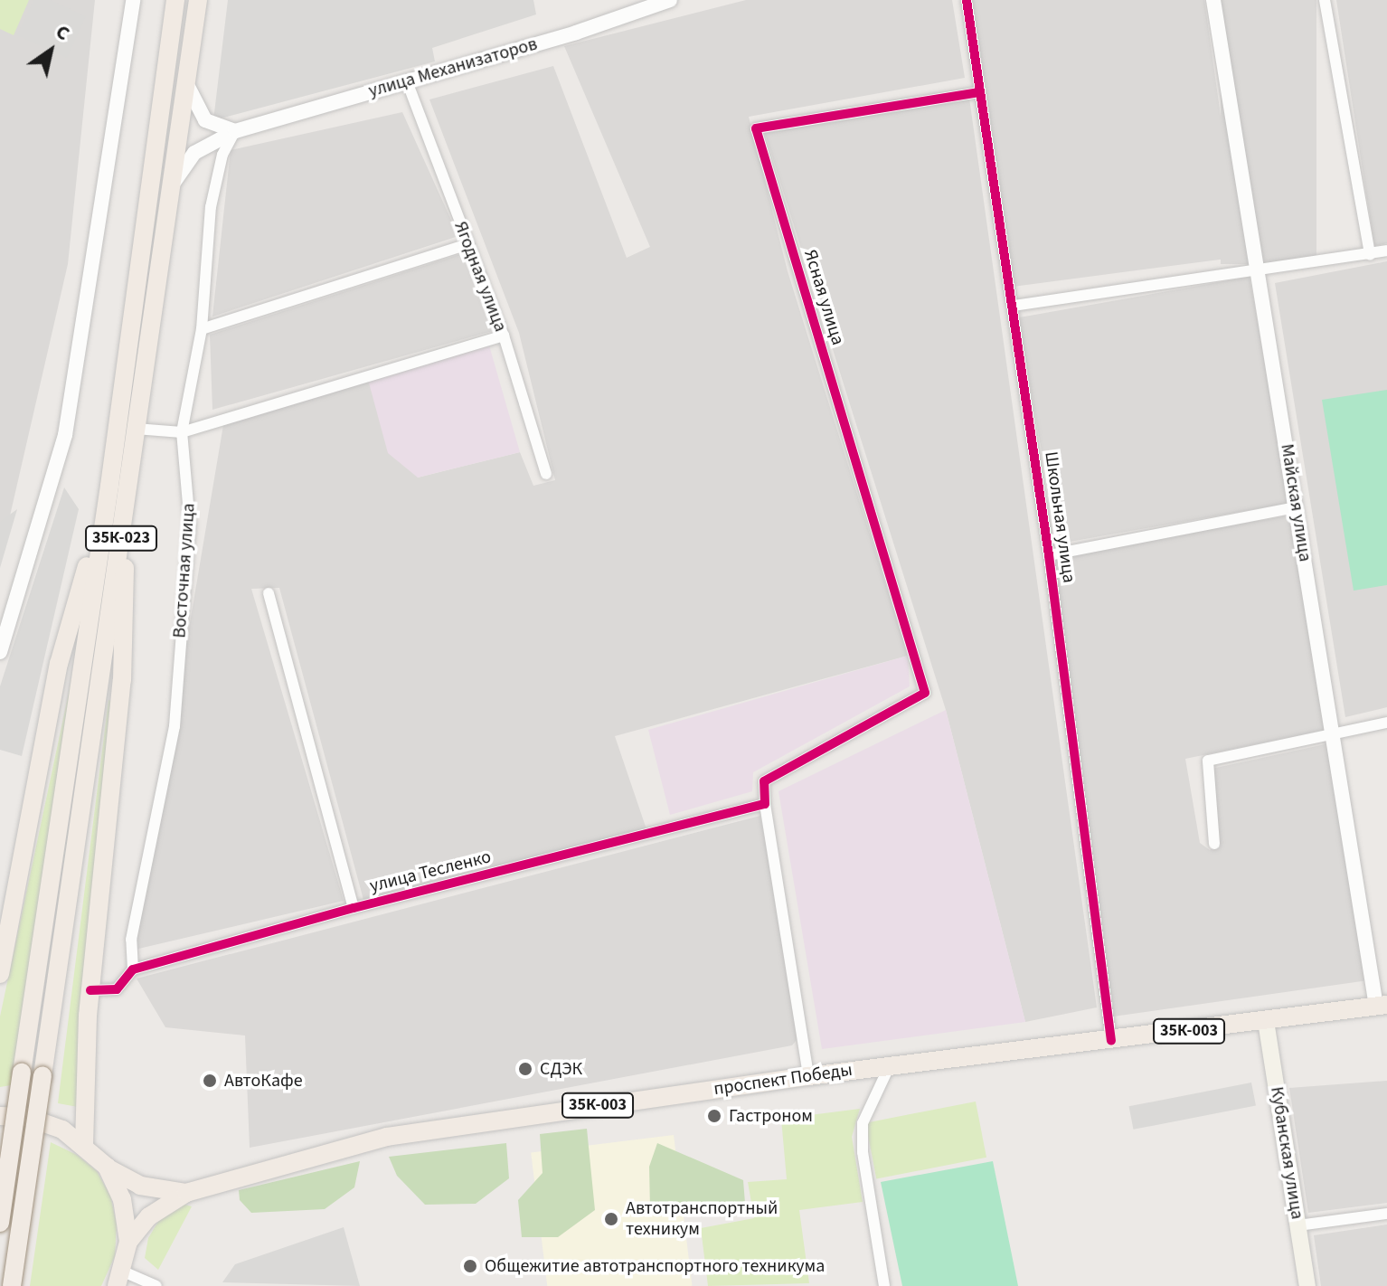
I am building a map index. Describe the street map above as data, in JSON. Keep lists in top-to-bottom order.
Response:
{
  "streets": {
    "main road": [
      "35К-023",
      "35К-003",
      "проспект Победы",
      "Кубанская улица"
    ],
    "street": [
      "улица Механизаторов",
      "Ягодная улица",
      "Ясная улица",
      "Майская улица",
      "Школьная улица",
      "Восточная улица",
      "улица Тесленко"
    ]
  },
  "crossings": [
    ["улица Механизаторов", "Ягодная улица"],
    ["улица Механизаторов", "35К-023"],
    ["улица Механизаторов", "Восточная улица"],
    ["Ясная улица", "Школьная улица"],
    ["Ясная улица", "улица Тесленко"],
    ["Майская улица", "проспект Победы"],
    ["Школьная улица", "проспект Победы"],
    ["Восточная улица", "улица Тесленко"],
    ["проспект Победы", "Кубанская улица"]
  ],
  "places": [
    "СДЭК",
    "АвтоКафе",
    "Гастроном",
    "Автотранспортный техникум",
    "Общежитие автотранспортного техникума"
  ],
  "north": "top right"
}
